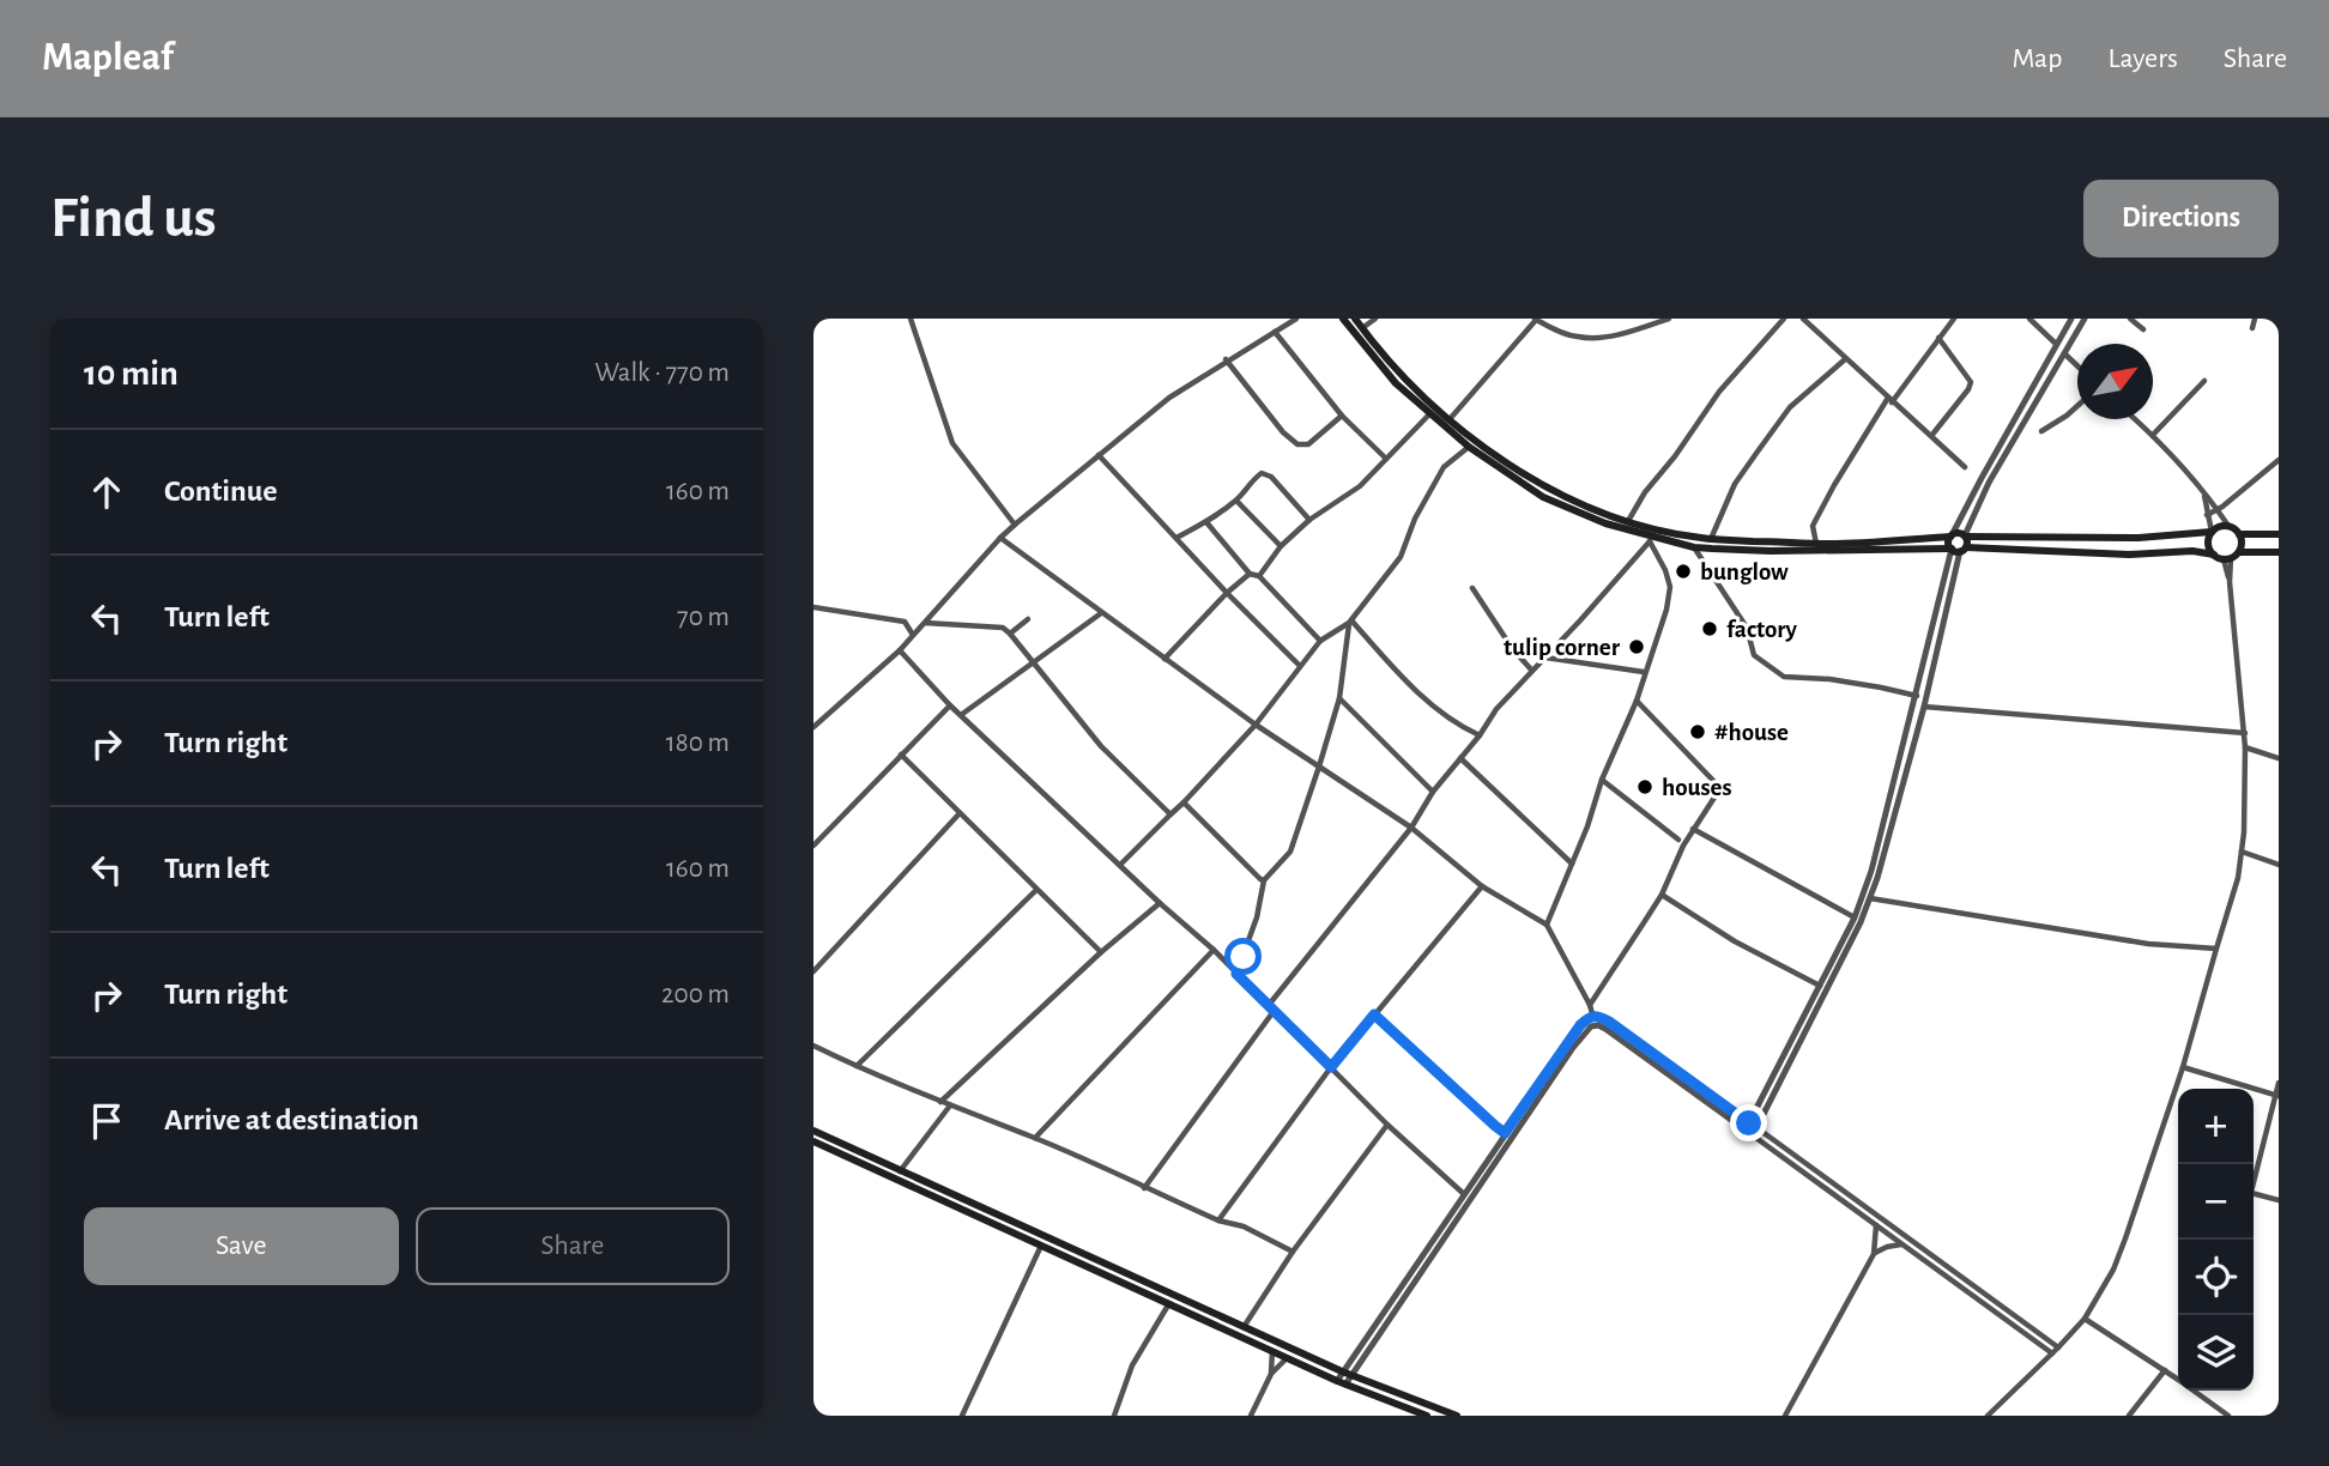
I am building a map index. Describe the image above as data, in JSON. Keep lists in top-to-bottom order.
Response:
{
  "places": [
    "bunglow",
    "factory",
    "tulip corner",
    "#house",
    "houses"
  ],
  "north": "top right",
  "page": {
    "header": "Mapleaf",
    "nav": ["Map", "Layers", "Share"],
    "buttons": [
      "Directions",
      ["Save", "Share"]
    ],
    "title": "Find us",
    "heading": ["10 min", "Walk · 770 m"],
    "list": [
      ["Continue", "160 m"],
      ["Turn left", "70 m"],
      ["Turn right", "180 m"],
      ["Turn left", "160 m"],
      ["Turn right", "200 m"],
      "Arrive at destination"
    ],
    "map_buttons": ["+", "−"]
  }
}
